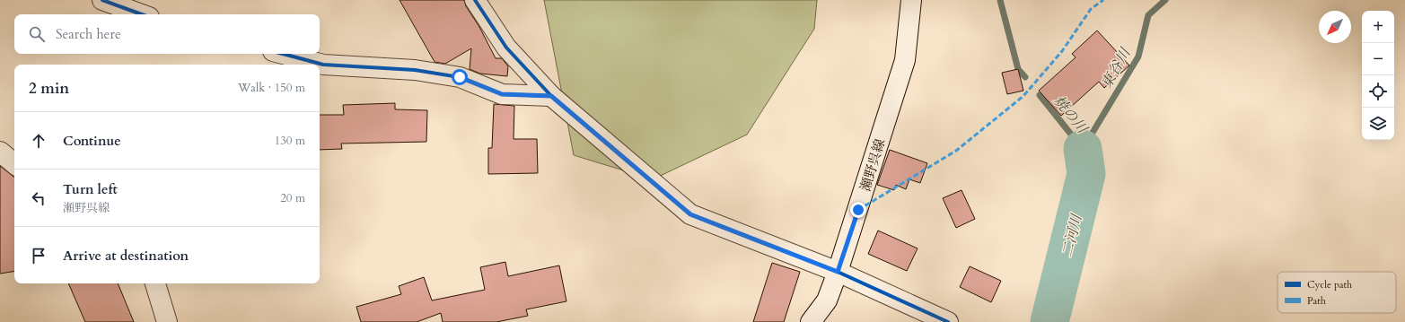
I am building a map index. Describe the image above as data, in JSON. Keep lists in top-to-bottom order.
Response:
{
  "streets": {
    "street": ["瀬野呉線"]
  },
  "water": ["東谷川", "焼の川", "二河川"],
  "legend": ["Cycle path", "Path"],
  "north": "bottom left",
  "page": {
    "map_buttons": ["+", "−"],
    "search": "Search here",
    "heading": ["2 min", "Walk · 150 m"],
    "list": [
      ["Continue", "130 m"],
      ["Turn left", "瀬野呉線", "20 m"],
      "Arrive at destination"
    ]
  }
}
